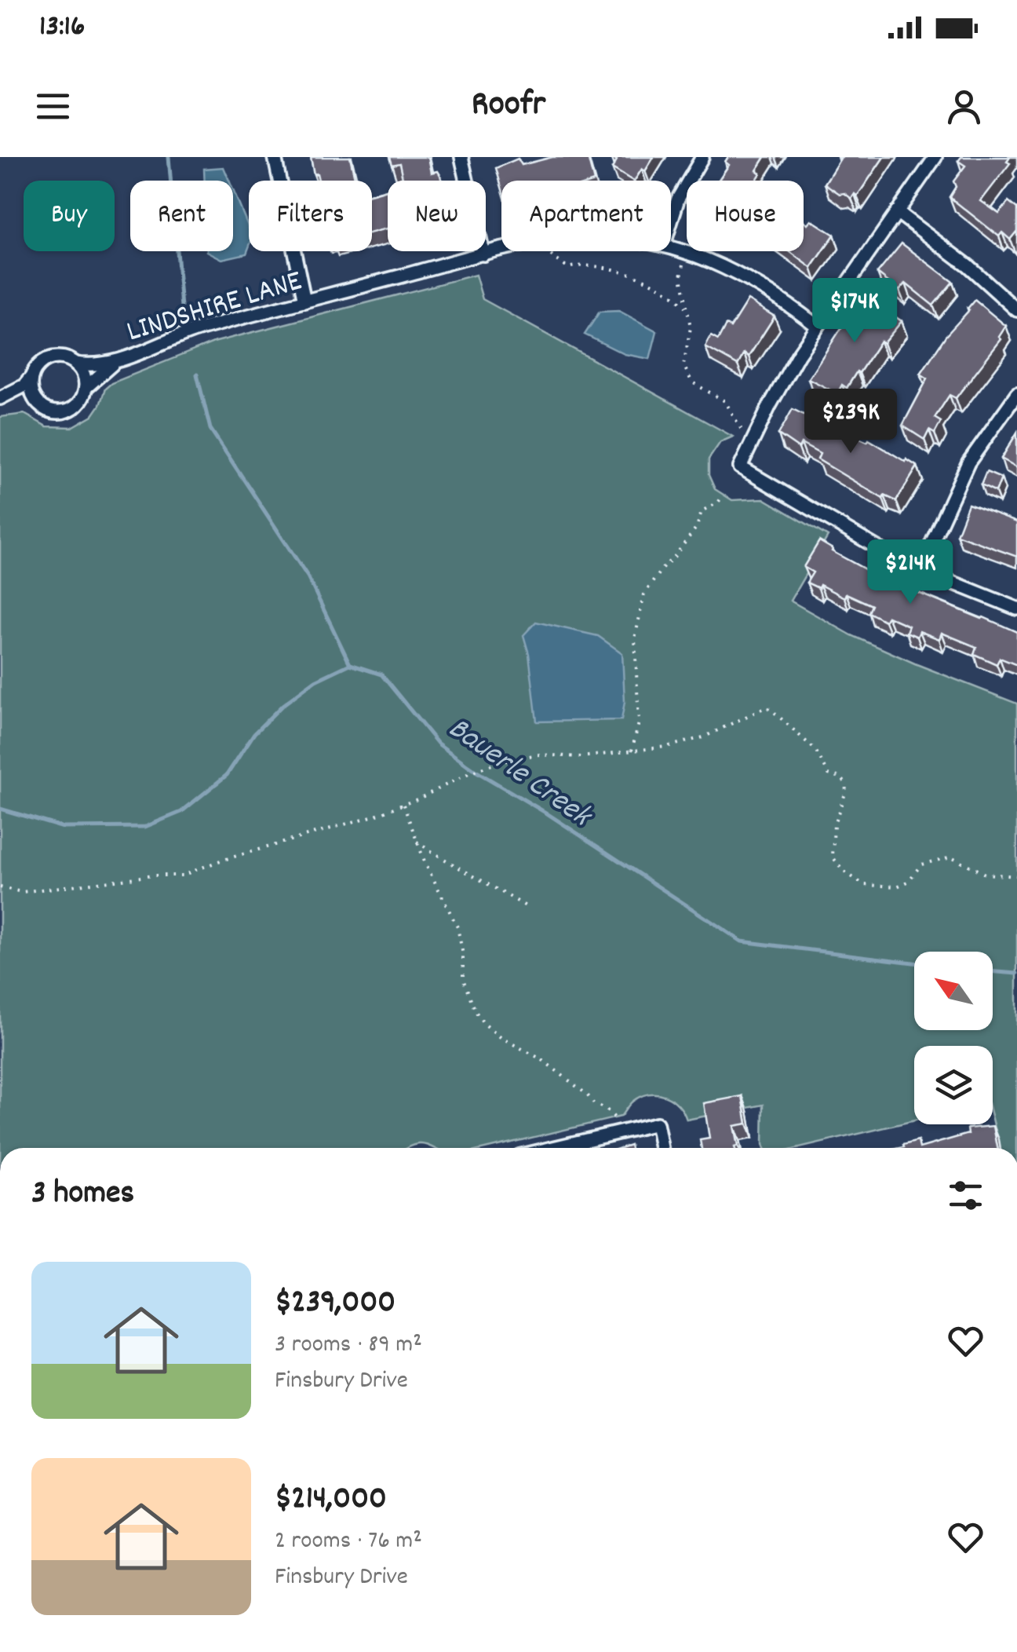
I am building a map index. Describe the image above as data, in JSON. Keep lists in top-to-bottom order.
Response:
{
  "streets": {
    "street": ["LINDSHIRE LANE"]
  },
  "water": ["Bauerle Creek"],
  "north": "top left",
  "page": {
    "status": "13:16",
    "header": "Roofr",
    "chip": [
      "Buy",
      "Rent",
      "Filters",
      "New",
      "Apartment",
      "House"
    ],
    "price": ["$174K", "$239K", "$214K"],
    "heading": "3 homes",
    "list": [
      {
        "name": "$239,000",
        "note": "3 rooms · 89 m² · Finsbury Drive"
      },
      {
        "name": "$214,000",
        "note": "2 rooms · 76 m² · Finsbury Drive"
      }
    ]
  }
}
